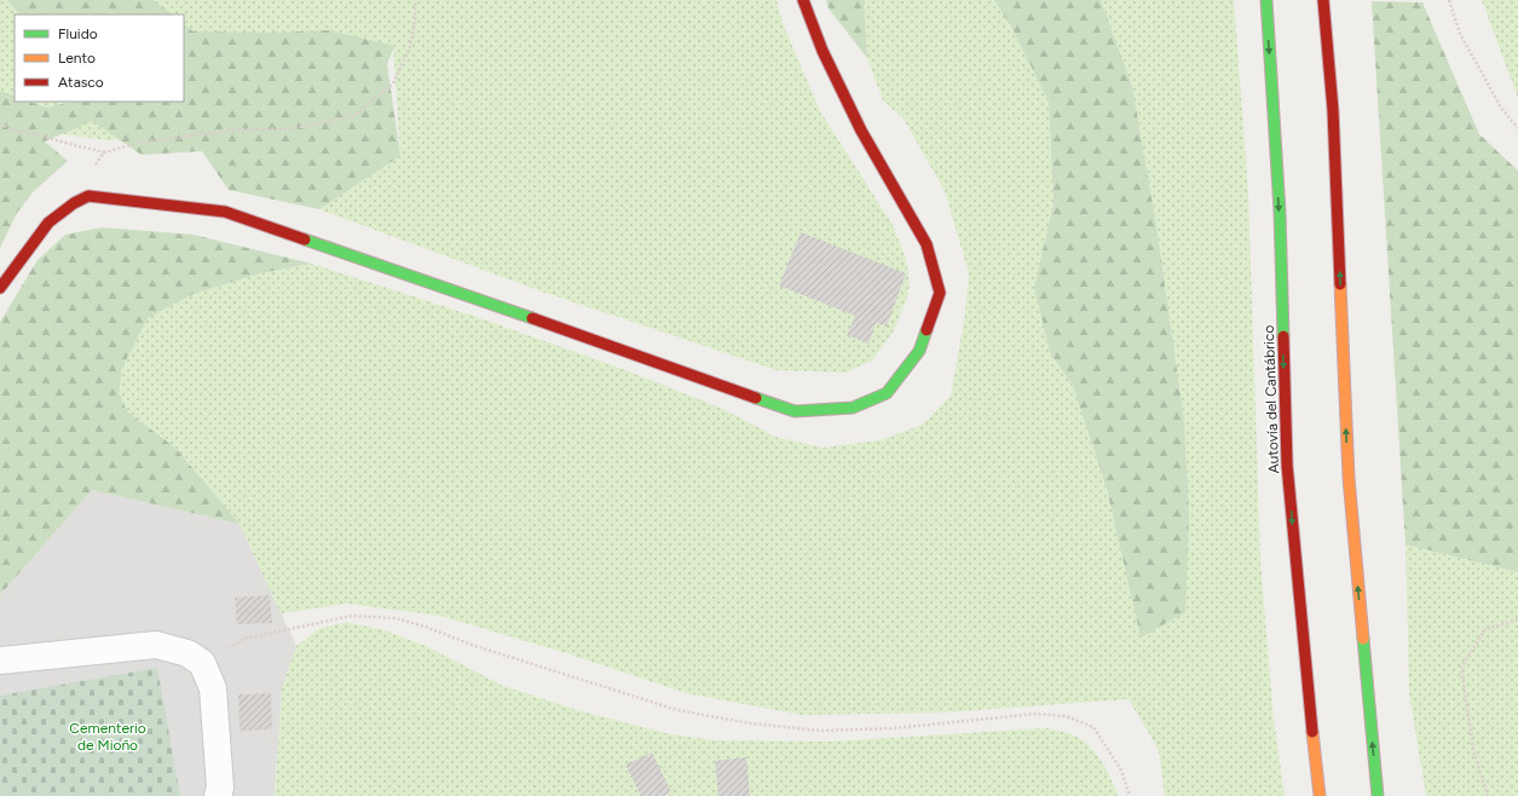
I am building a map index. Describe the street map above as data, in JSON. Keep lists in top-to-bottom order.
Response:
{
  "streets": {
    "highway": ["Autovía del Cantábrico"]
  },
  "parks": ["Cementerio de Mioño"],
  "legend": ["Fluido", "Lento", "Atasco"]
}
